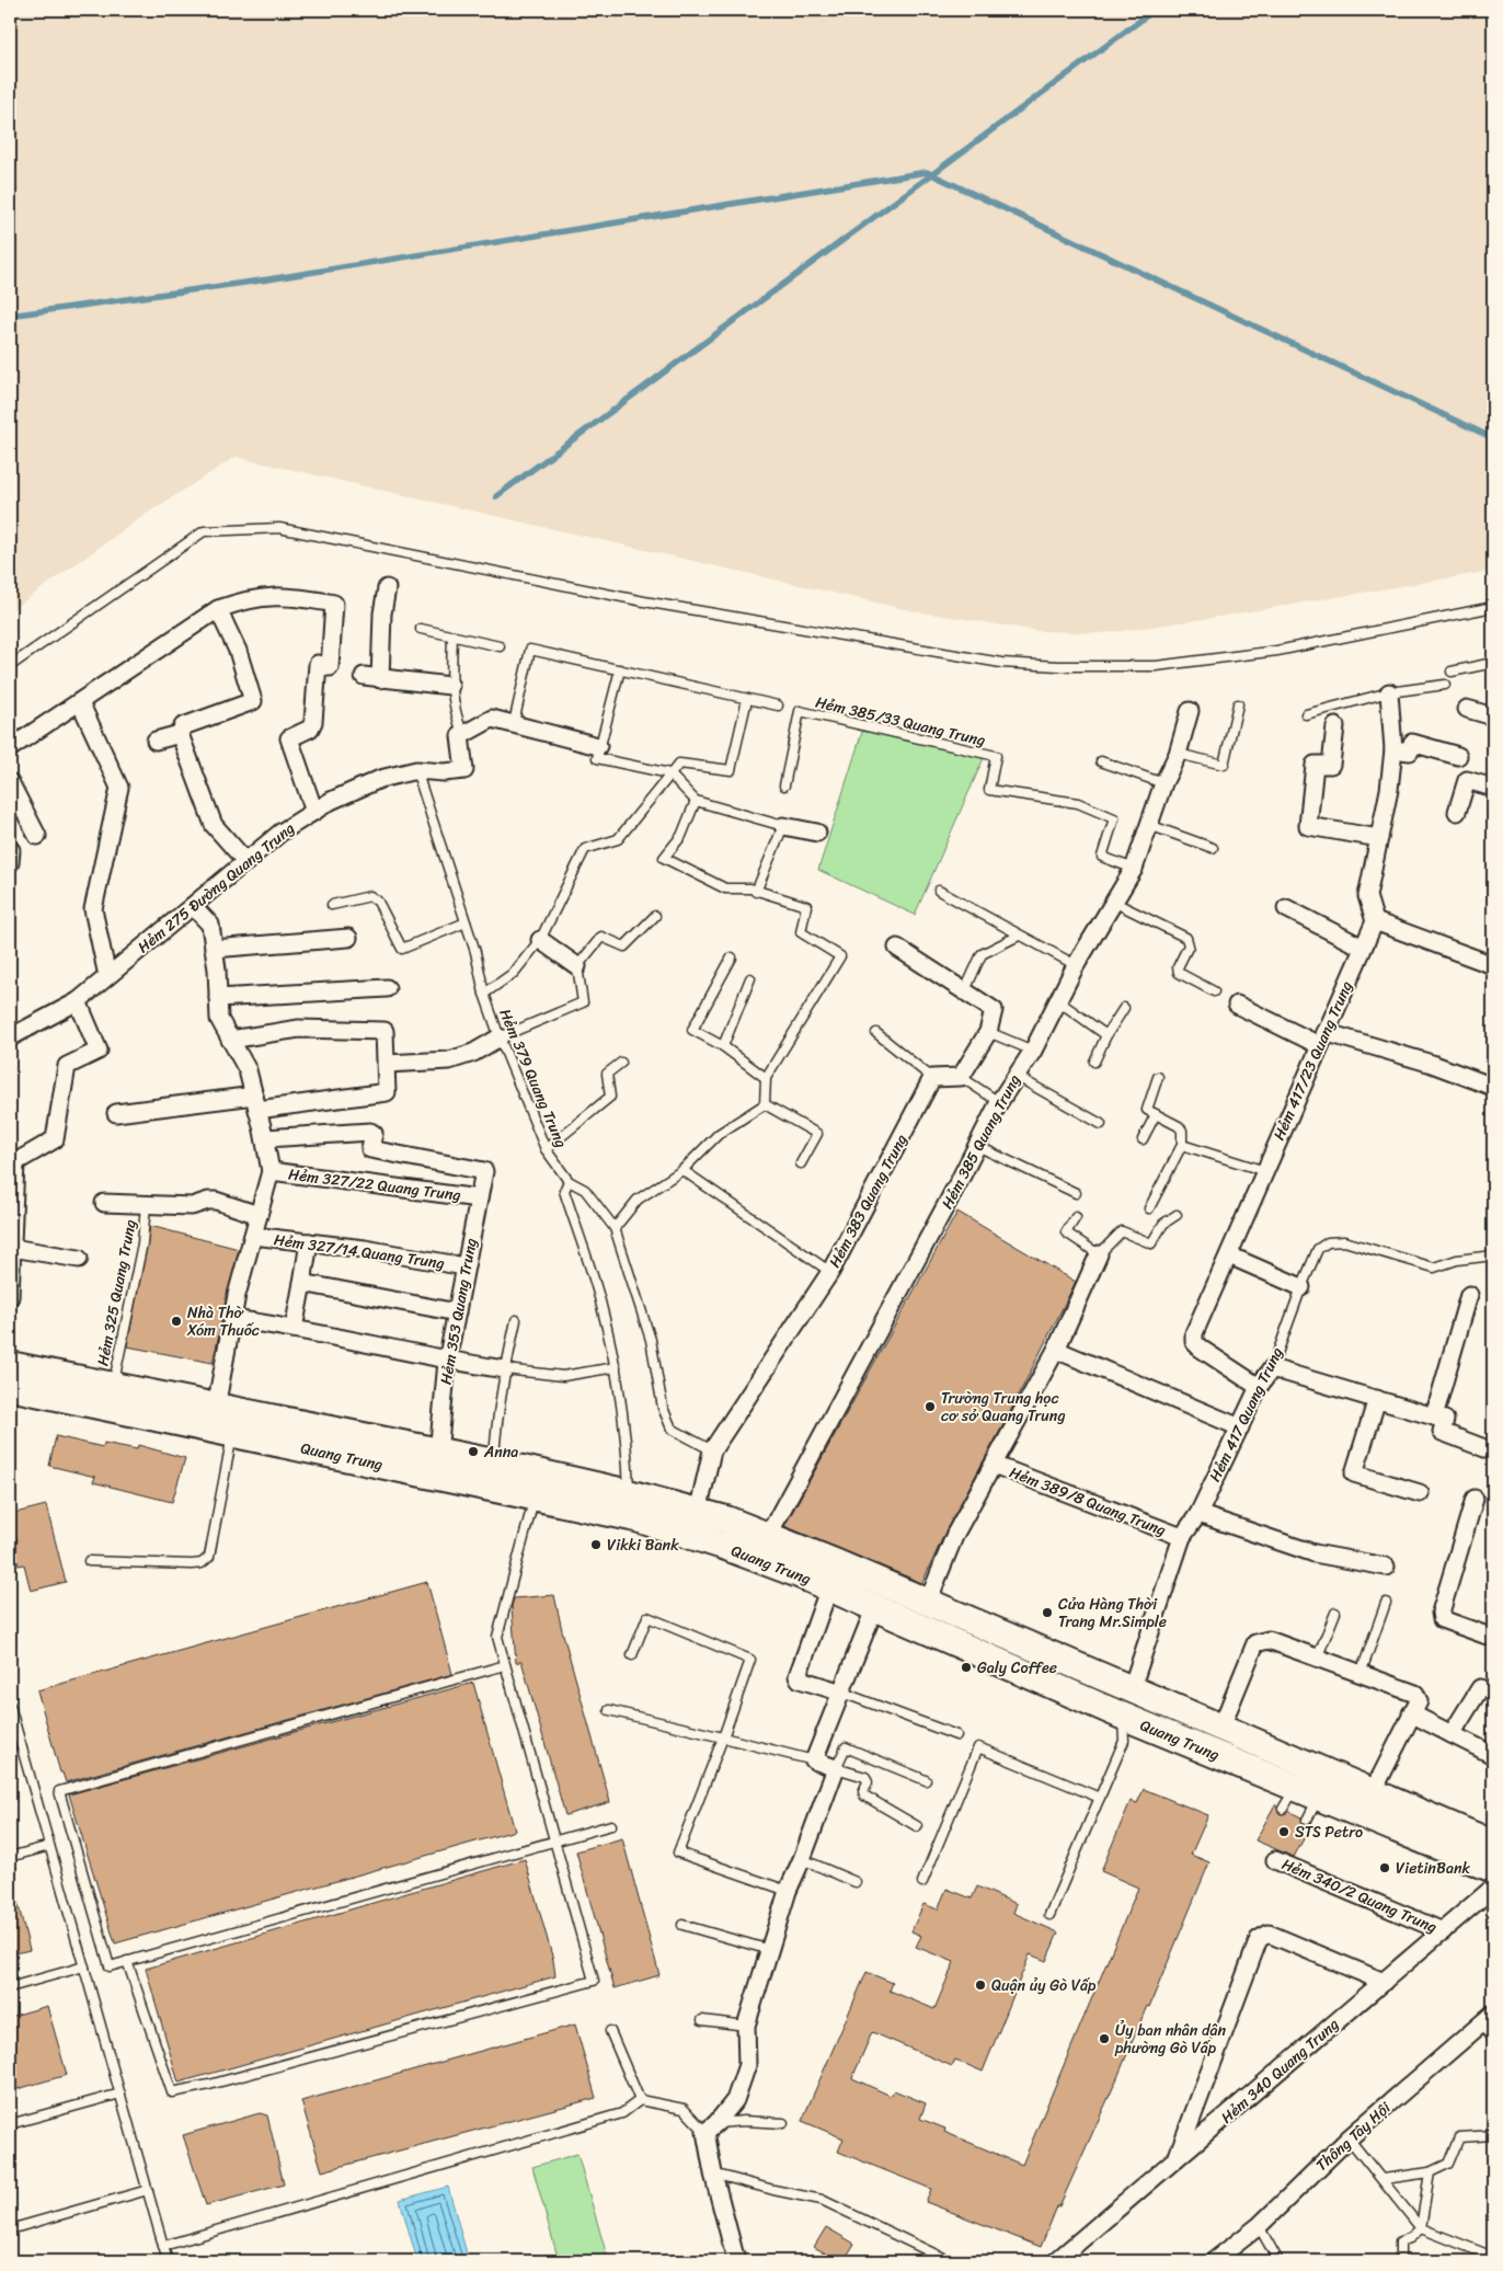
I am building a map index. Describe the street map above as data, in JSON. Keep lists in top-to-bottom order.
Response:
{
  "streets": {
    "main road": ["Quang Trung"],
    "street": [
      "Hẻm 275 Đường Quang Trung",
      "Hẻm 417/23 Quang Trung",
      "Hẻm 385 Quang Trung",
      "Hẻm 327/22 Quang Trung",
      "Hẻm 383 Quang Trung",
      "Hẻm 327/14 Quang Trung",
      "Hẻm 353 Quang Trung",
      "Hẻm 417 Quang Trung",
      "Hẻm 389/8 Quang Trung",
      "Hẻm 340/2 Quang Trung",
      "Hẻm 340 Quang Trung",
      "Thông Tây Hội"
    ],
    "lane": ["Hẻm 385/33 Quang Trung", "Hẻm 379 Quang Trung", "Hẻm 325 Quang Trung"]
  },
  "crossings": [
    ["Hẻm 385/33 Quang Trung", "Hẻm 385 Quang Trung"],
    ["Hẻm 275 Đường Quang Trung", "Hẻm 379 Quang Trung"],
    ["Hẻm 417/23 Quang Trung", "Hẻm 417 Quang Trung"],
    ["Hẻm 385 Quang Trung", "Quang Trung"],
    ["Hẻm 327/22 Quang Trung", "Hẻm 353 Quang Trung"],
    ["Hẻm 383 Quang Trung", "Quang Trung"],
    ["Hẻm 327/14 Quang Trung", "Hẻm 353 Quang Trung"],
    ["Hẻm 325 Quang Trung", "Quang Trung"],
    ["Hẻm 353 Quang Trung", "Quang Trung"],
    ["Hẻm 417 Quang Trung", "Quang Trung"],
    ["Hẻm 417 Quang Trung", "Hẻm 389/8 Quang Trung"],
    ["Hẻm 340/2 Quang Trung", "Hẻm 340 Quang Trung"]
  ],
  "places": [
    "Nhà Thờ Xóm Thuốc",
    "Trường Trung học cơ sở Quang Trung",
    "Anna",
    "Vikki Bank",
    "Cửa Hàng Thời Trang Mr.Simple",
    "Galy Coffee",
    "STS Petro",
    "VietinBank",
    "Quận ủy Gò Vấp",
    "Ủy ban nhân dân phường Gò Vấp"
  ]
}
